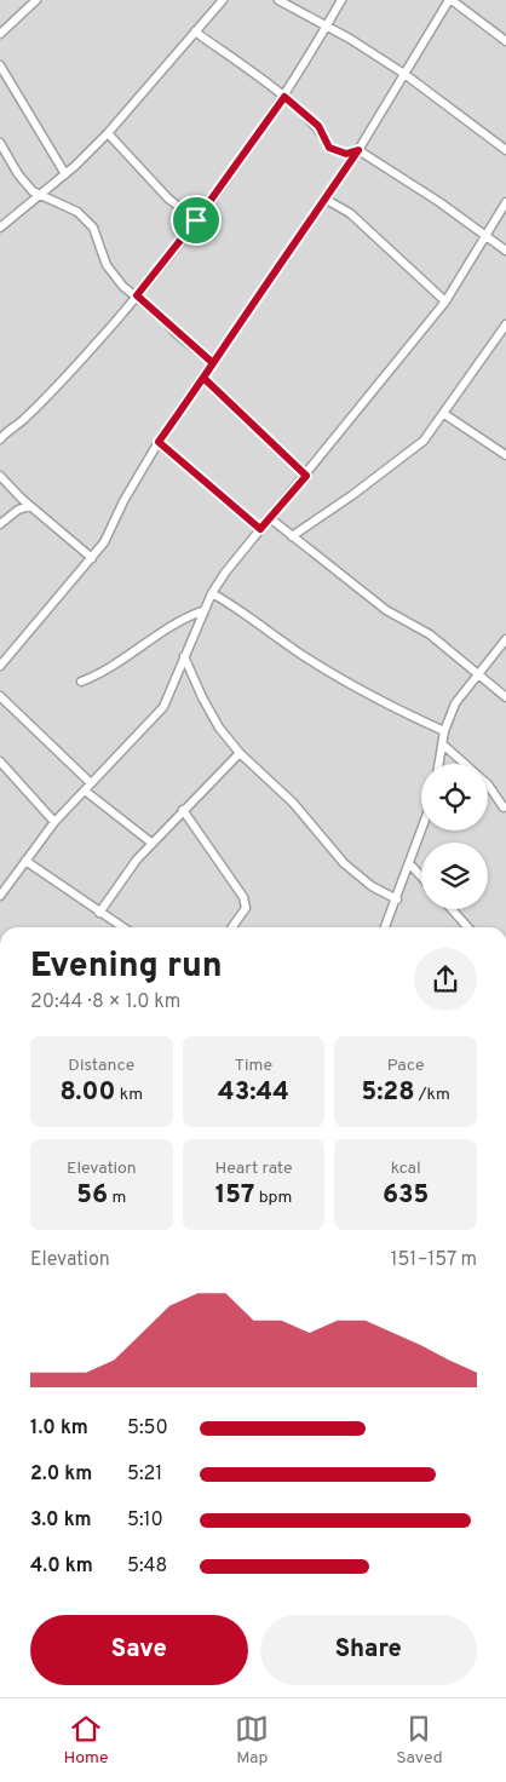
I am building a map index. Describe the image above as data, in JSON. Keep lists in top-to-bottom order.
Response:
{
  "page": {
    "heading": ["Evening run", "20:44 · 8 × 1.0 km"],
    "stats": [
      ["Distance", "8.00 km"],
      ["Time", "43:44"],
      ["Pace", "5:28 /km"],
      ["Elevation", "56 m"],
      ["Heart rate", "157 bpm"],
      ["kcal", "635"]
    ],
    "chart": ["Elevation", "151–157 m"],
    "list": [
      {
        "name": "1.0 km",
        "note": "5:50"
      },
      {
        "name": "2.0 km",
        "note": "5:21"
      },
      {
        "name": "3.0 km",
        "note": "5:10"
      },
      {
        "name": "4.0 km",
        "note": "5:48"
      }
    ],
    "buttons": ["Save", "Share"],
    "tabs": ["Home", "Map", "Saved"]
  }
}
